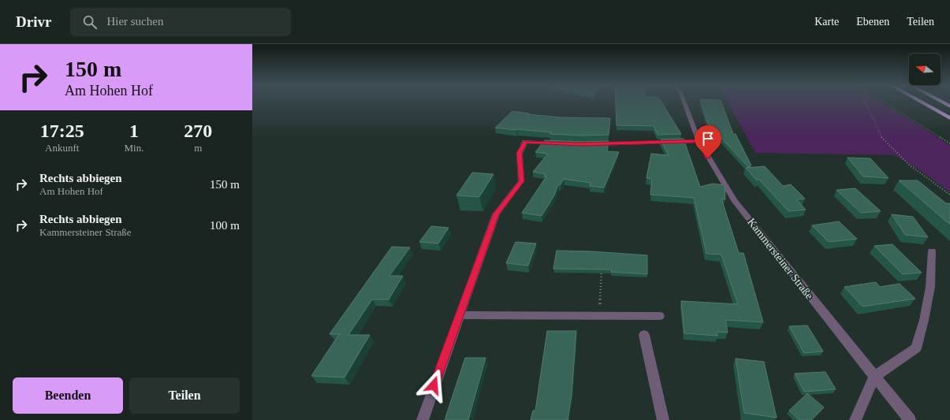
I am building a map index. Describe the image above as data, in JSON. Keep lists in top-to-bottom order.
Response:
{
  "streets": {
    "street": ["Kammersteiner Straße"]
  },
  "north": "left",
  "page": {
    "header": "Drivr",
    "search": "Hier suchen",
    "nav": ["Karte", "Ebenen", "Teilen"],
    "turn": ["150 m", "Am Hohen Hof"],
    "eta": [
      "17:25",
      "Ankunft",
      "1",
      "Min.",
      "270",
      "m"
    ],
    "list": [
      {
        "name": "Rechts abbiegen",
        "note": "Am Hohen Hof",
        "value": "150 m"
      },
      {
        "name": "Rechts abbiegen",
        "note": "Kammersteiner Straße",
        "value": "100 m"
      }
    ],
    "buttons": ["Beenden", "Teilen"]
  }
}
